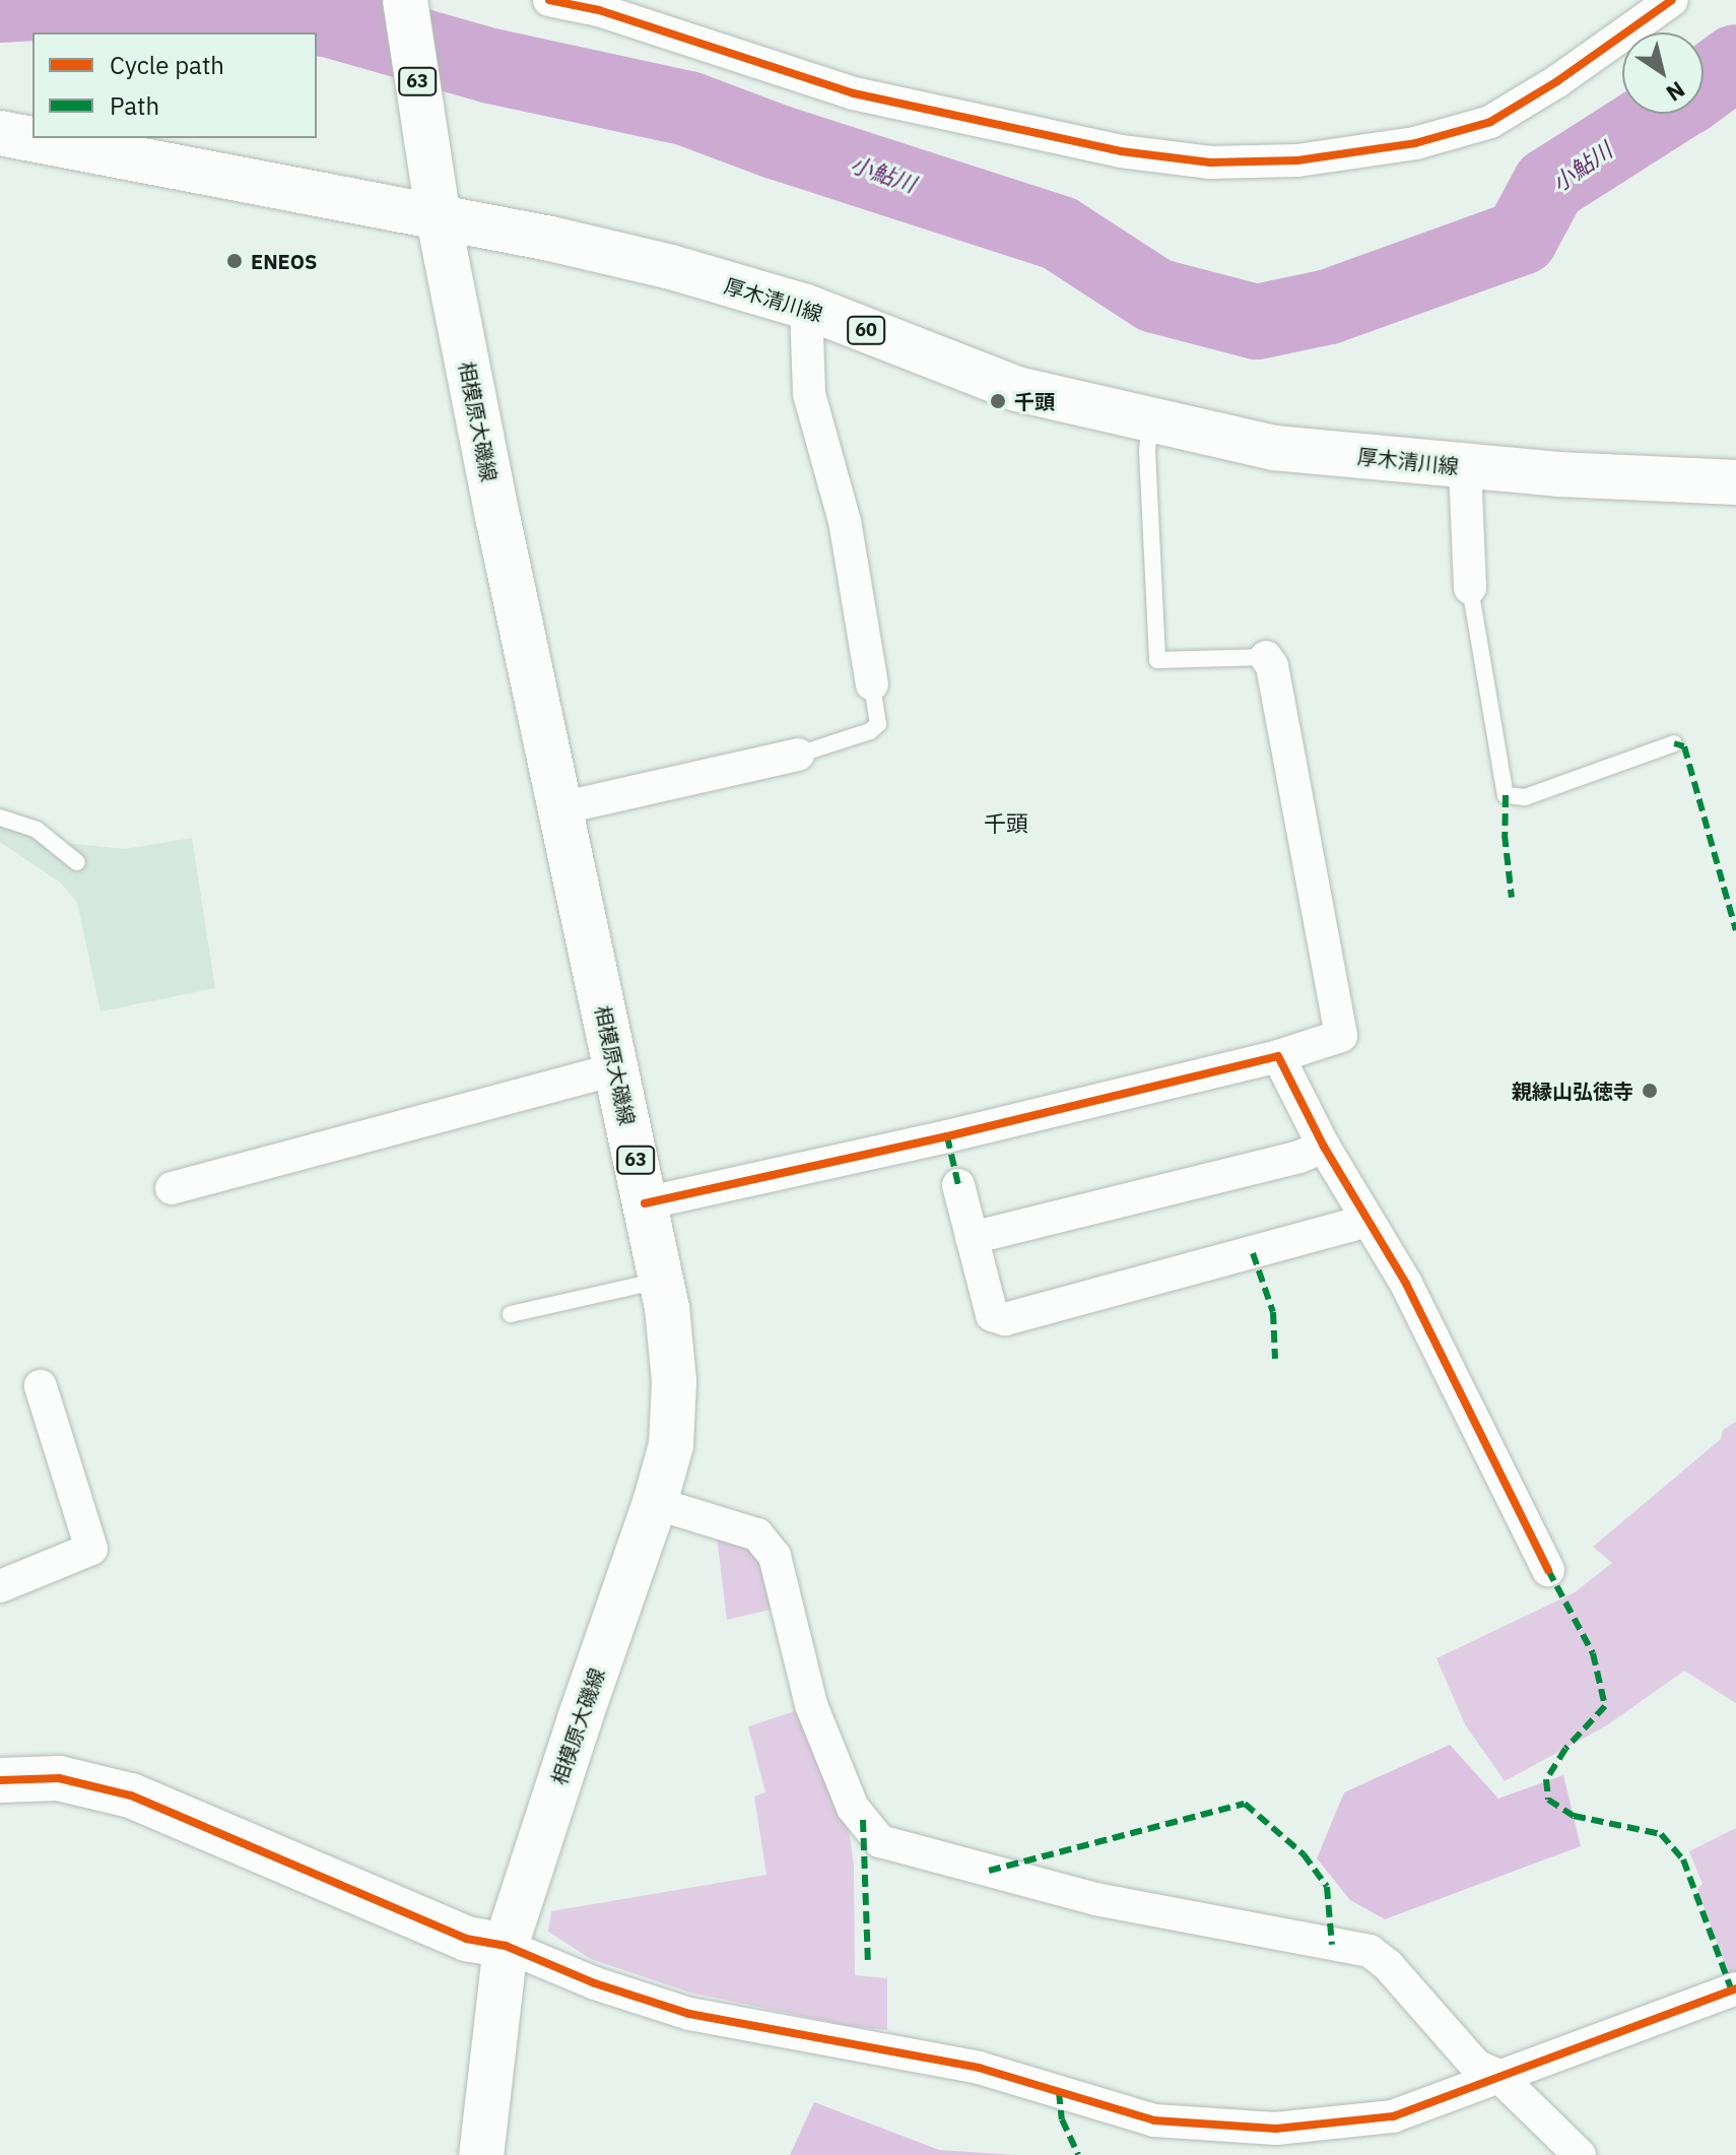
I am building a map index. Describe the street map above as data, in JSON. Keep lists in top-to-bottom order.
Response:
{
  "streets": {
    "main road": [
      "63",
      "厚木清川線",
      "60",
      "相模原大磯線"
    ]
  },
  "crossings": [
    ["厚木清川線", "相模原大磯線"]
  ],
  "districts": ["千頭"],
  "water": ["小鮎川"],
  "places": ["ENEOS", "千頭", "親縁山弘徳寺"],
  "legend": ["Cycle path", "Path"],
  "north": "bottom right"
}
